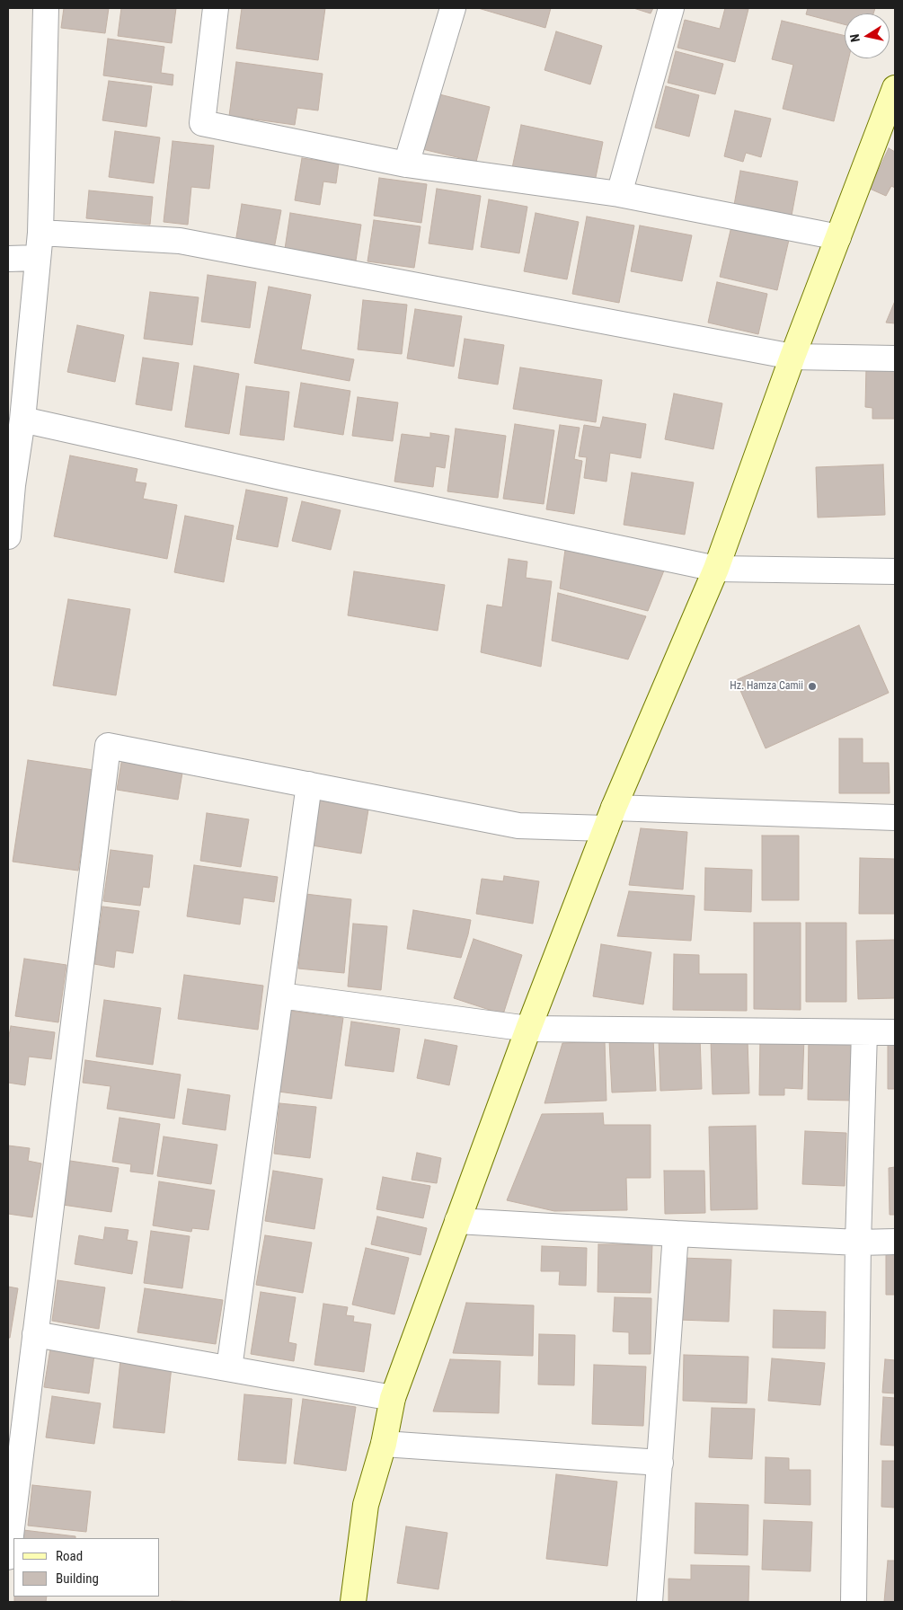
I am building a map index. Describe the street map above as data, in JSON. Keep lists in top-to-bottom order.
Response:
{
  "places": ["Hz. Hamza Camii"],
  "legend": ["Road", "Building"],
  "north": "left"
}
